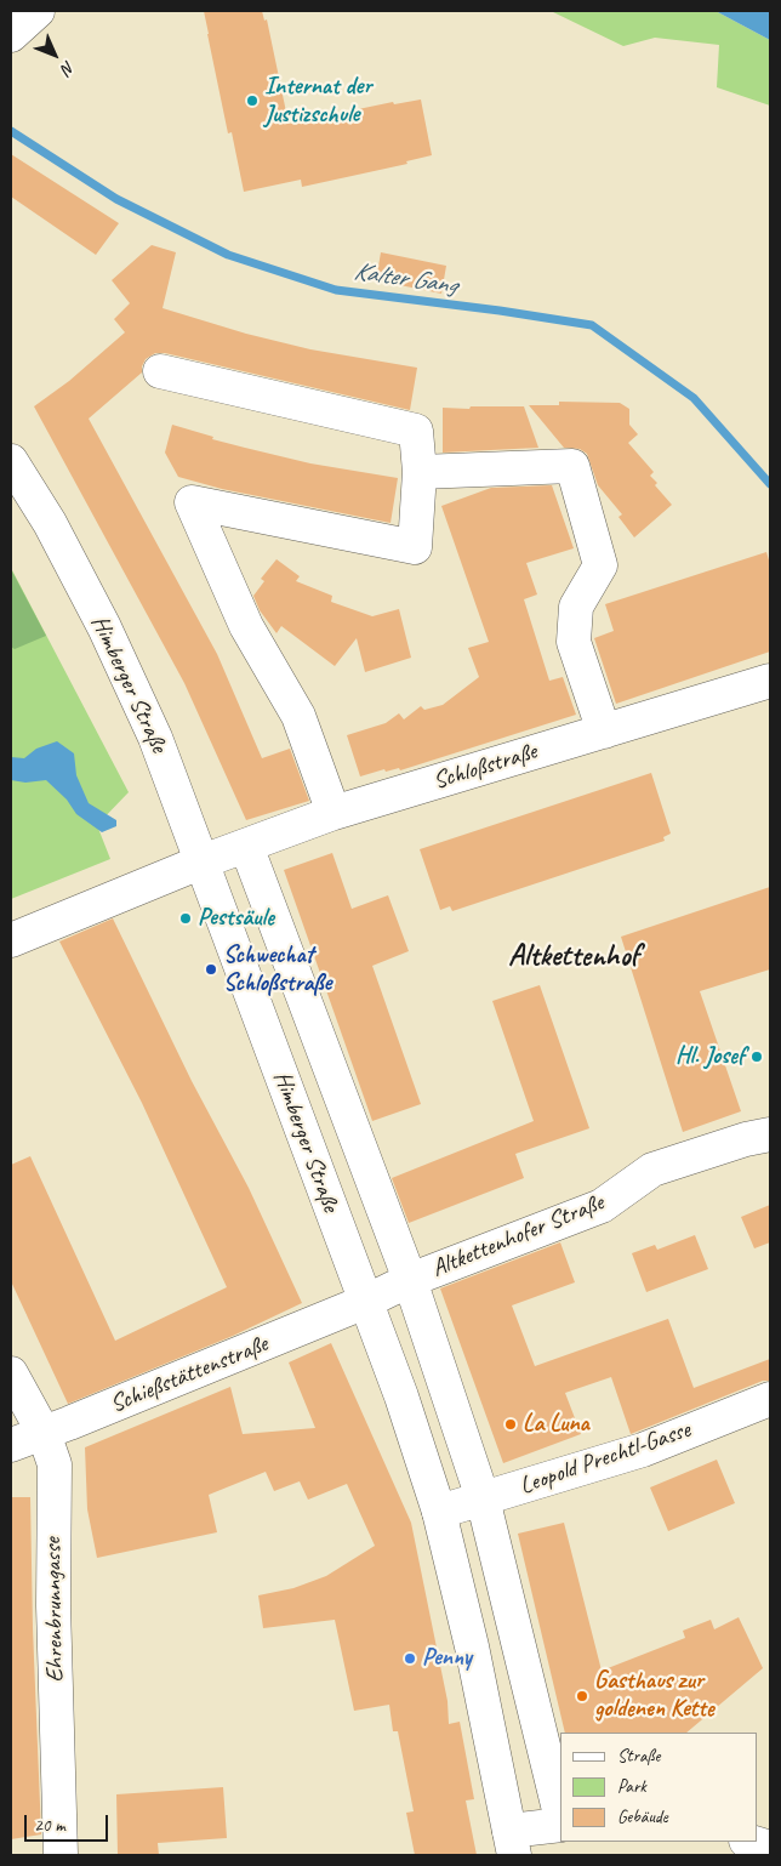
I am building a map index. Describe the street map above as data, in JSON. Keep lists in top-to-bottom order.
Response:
{
  "streets": {
    "street": [
      "Himberger Straße",
      "Schloßstraße",
      "Altkettenhofer Straße",
      "Schießstättenstraße",
      "Leopold Prechtl-Gasse",
      "Ehrenbrunngasse"
    ]
  },
  "crossings": [
    ["Himberger Straße", "Schloßstraße"],
    ["Himberger Straße", "Altkettenhofer Straße"],
    ["Himberger Straße", "Schießstättenstraße"],
    ["Himberger Straße", "Leopold Prechtl-Gasse"],
    ["Altkettenhofer Straße", "Schießstättenstraße"],
    ["Schießstättenstraße", "Ehrenbrunngasse"]
  ],
  "districts": ["Altkettenhof"],
  "water": ["Kalter Gang"],
  "places": [
    "Internat der Justizschule",
    "Pestsäule",
    "Schwechat Schloßstraße",
    "Hl. Josef",
    "La Luna",
    "Penny",
    "Gasthaus zur goldenen Kette"
  ],
  "legend": ["Straße", "Park", "Gebäude"],
  "scale_bar": "20 m",
  "north": "bottom right"
}
